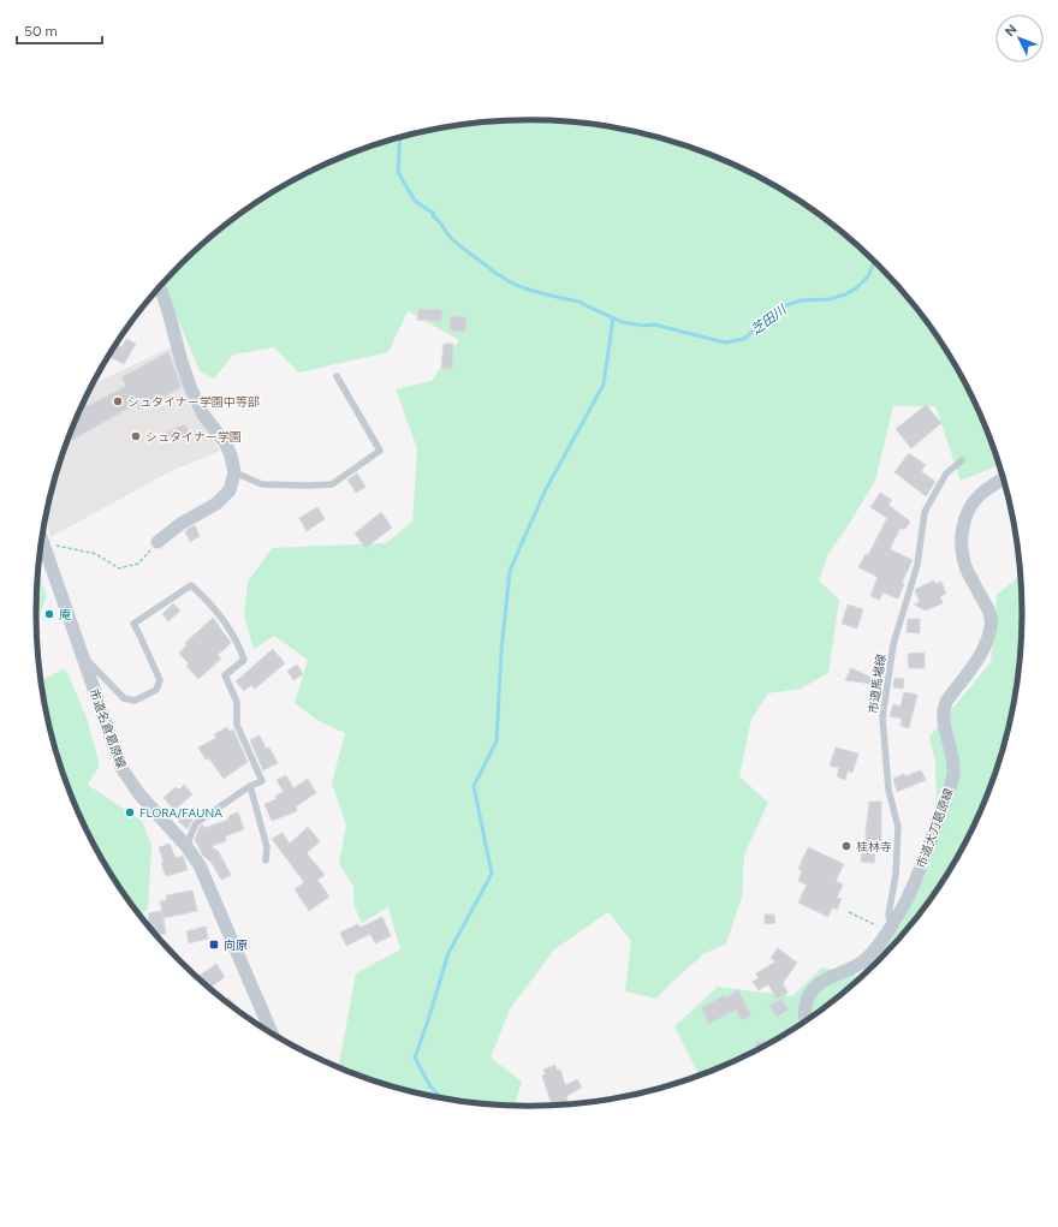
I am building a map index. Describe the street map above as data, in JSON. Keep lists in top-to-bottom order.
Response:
{
  "streets": {
    "street": ["市道名倉葛原線", "市道大刀葛原線"],
    "lane": ["市道馬場線"]
  },
  "crossings": [
    ["市道馬場線", "市道大刀葛原線"]
  ],
  "water": ["芝田川"],
  "places": {
    "other": [
      "シュタイナー学園中等部",
      "シュタイナー学園",
      "庵",
      "FLORA/FAUNA",
      "桂林寺"
    ],
    "transit": ["向原"]
  },
  "scale_bar": "50 m",
  "north": "top left"
}
